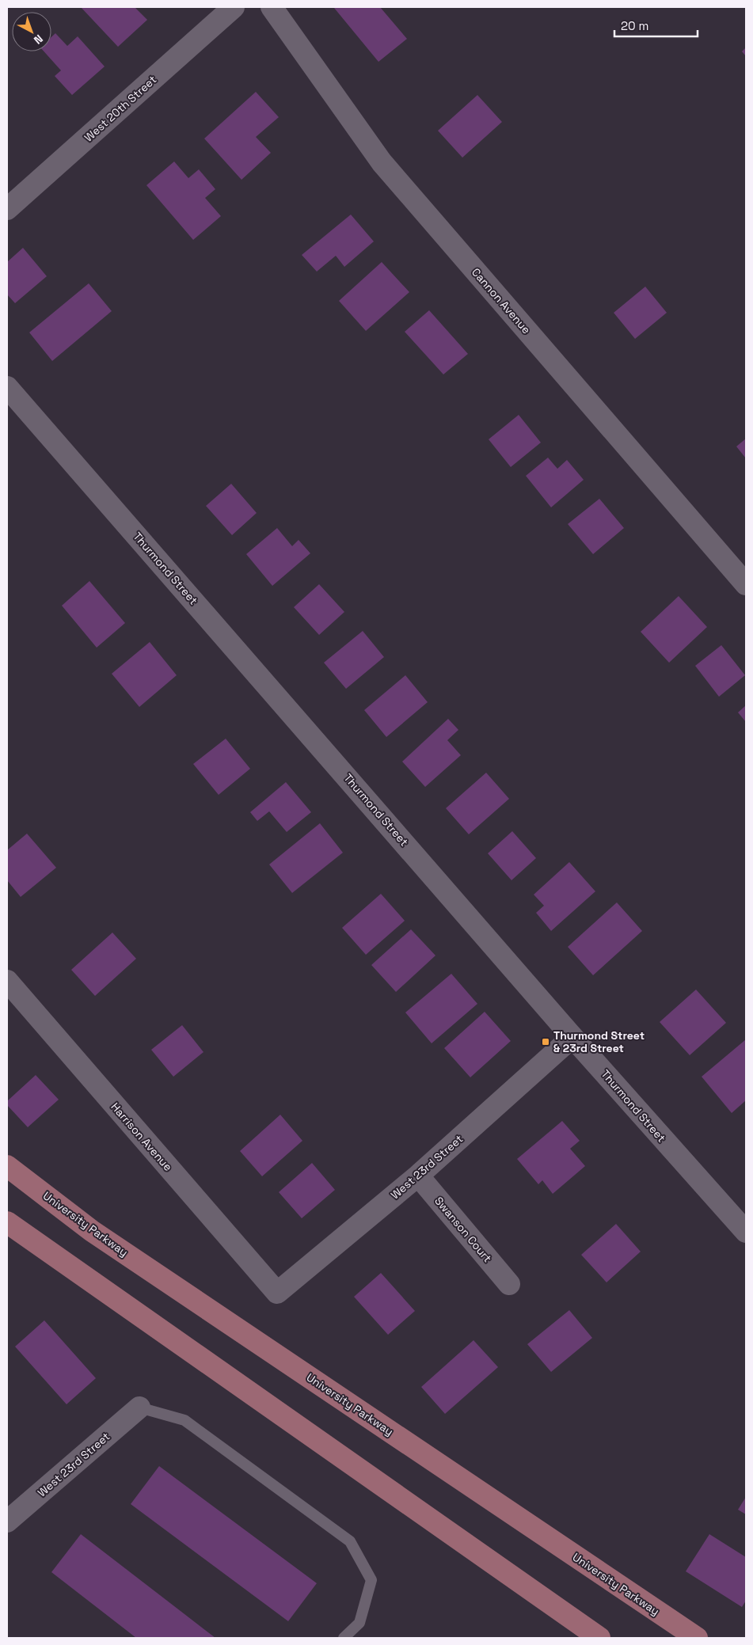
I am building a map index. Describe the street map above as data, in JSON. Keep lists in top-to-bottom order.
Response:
{
  "streets": {
    "main road": ["University Parkway"],
    "street": [
      "West 20th Street",
      "Cannon Avenue",
      "Thurmond Street",
      "Harrison Avenue",
      "West 23rd Street",
      "Swanson Court"
    ]
  },
  "crossings": [
    ["Thurmond Street", "West 23rd Street"],
    ["Harrison Avenue", "West 23rd Street"],
    ["West 23rd Street", "Swanson Court"]
  ],
  "places": {
    "transit": ["Thurmond Street & 23rd Street"]
  },
  "scale_bar": "20 m",
  "north": "bottom right"
}
